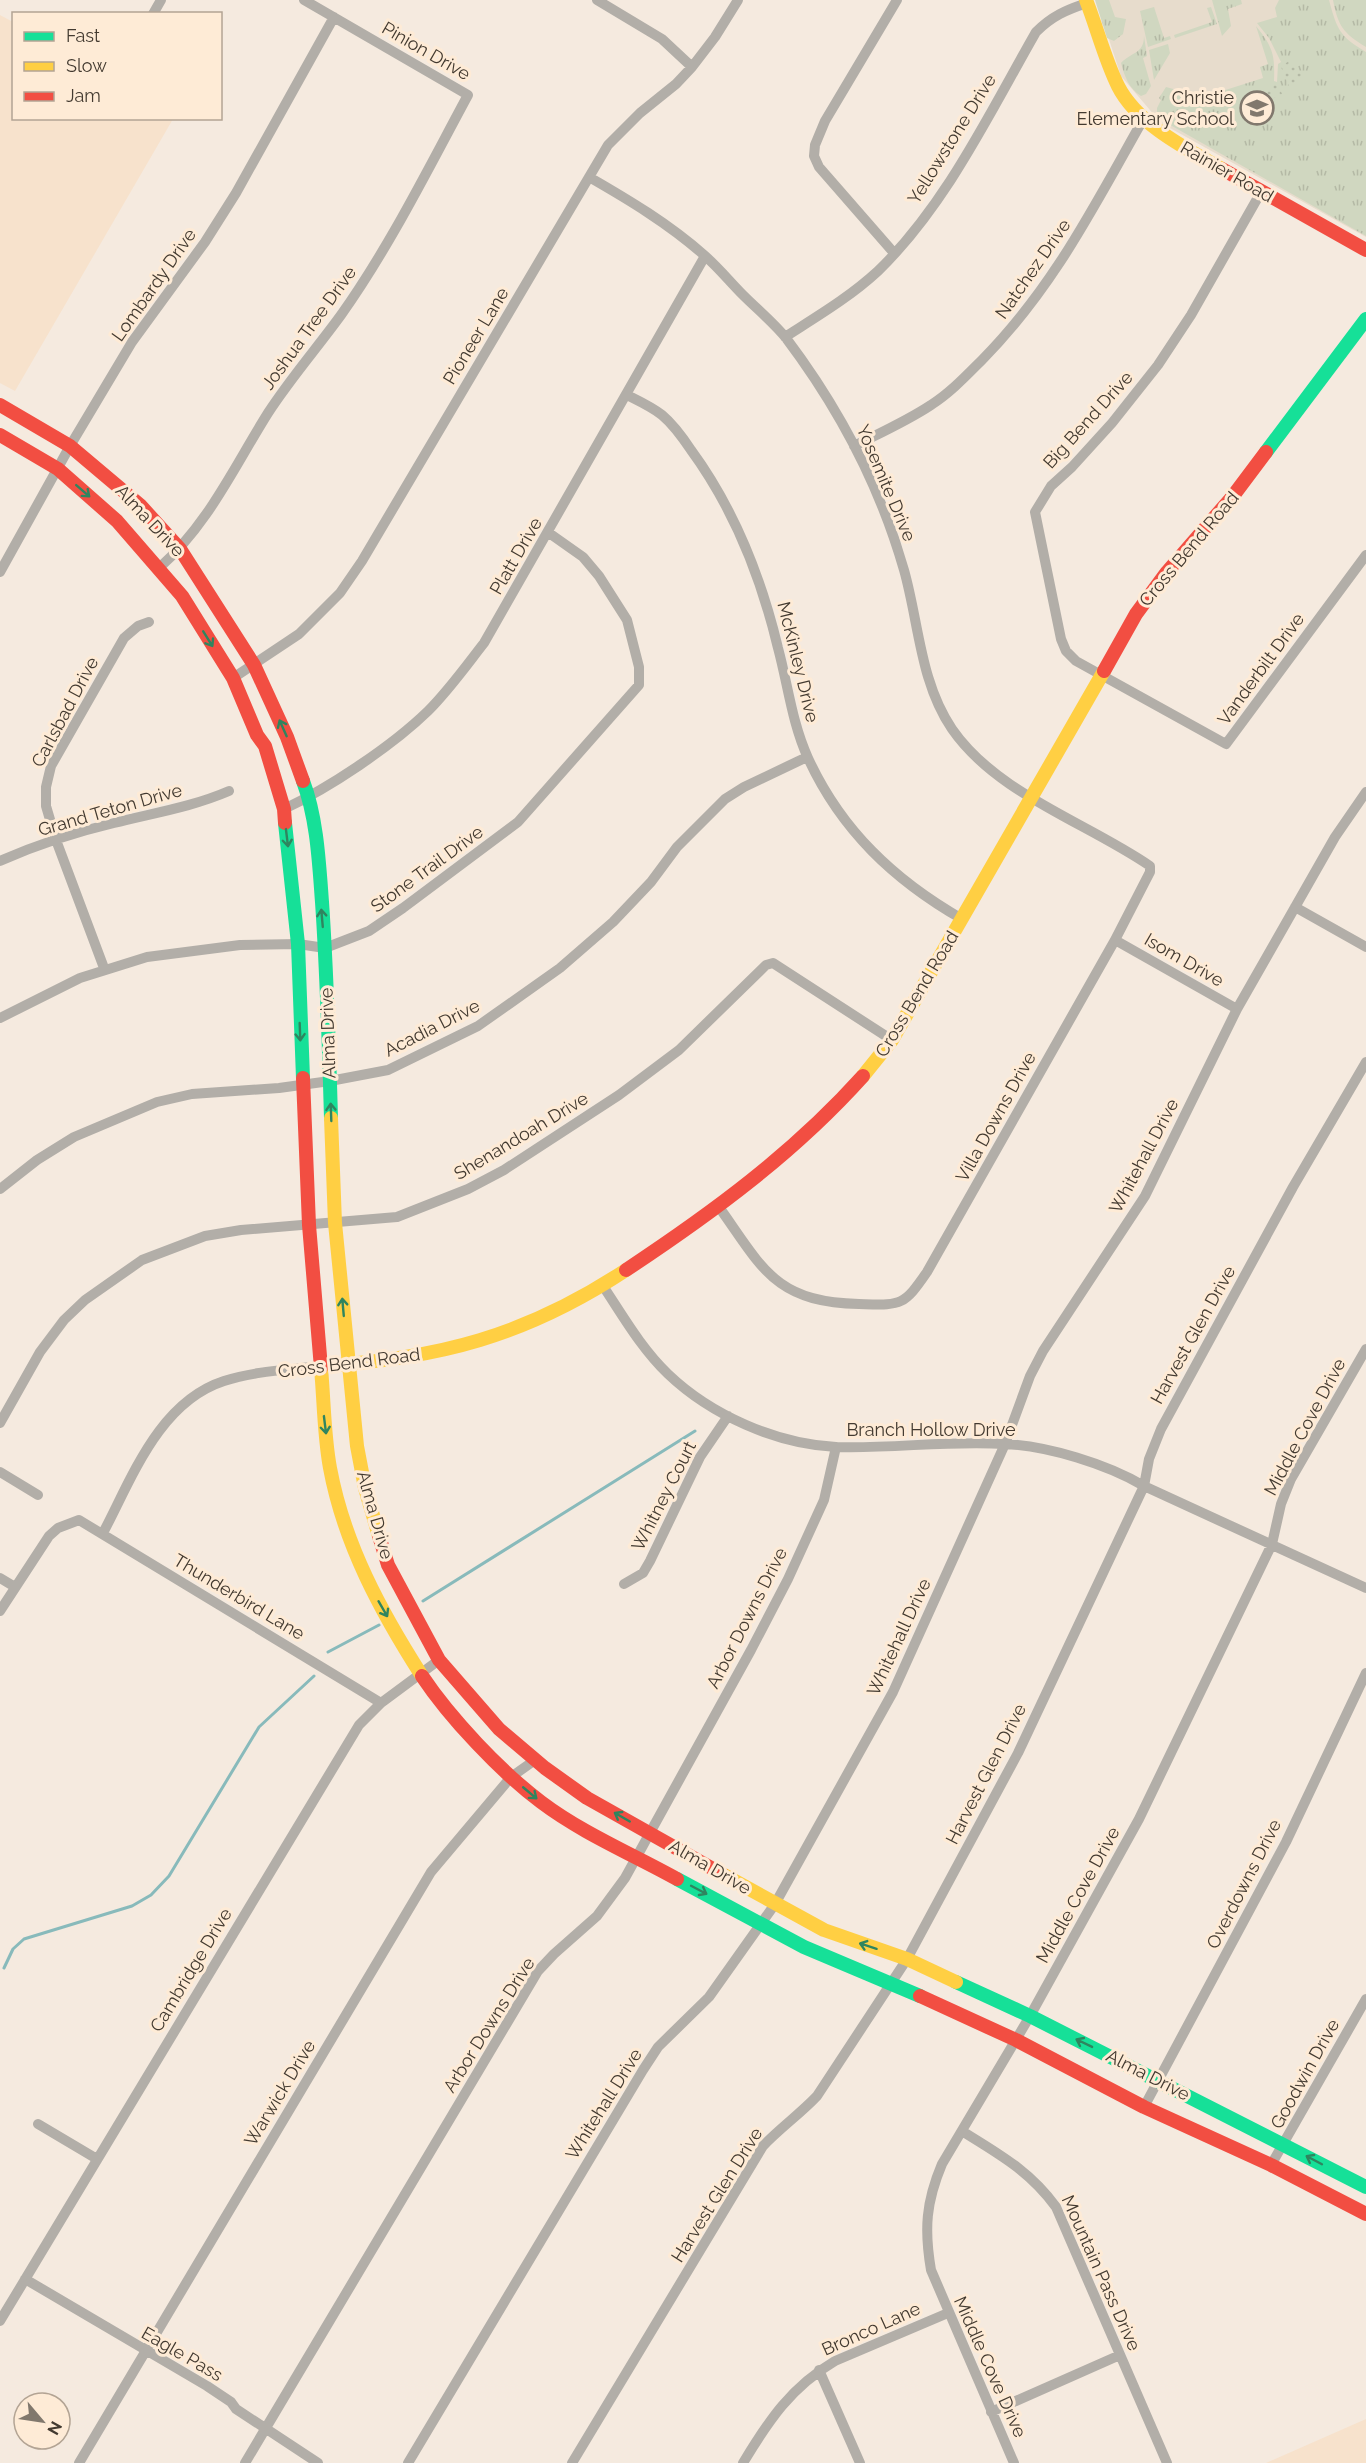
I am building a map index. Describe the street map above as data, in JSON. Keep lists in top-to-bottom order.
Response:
{
  "streets": {
    "main road": ["Rainier Road", "Alma Drive", "Cross Bend Road"],
    "street": [
      "Pinion Drive",
      "Yellowstone Drive",
      "Natchez Drive",
      "Lombardy Drive",
      "Joshua Tree Drive",
      "Pioneer Lane",
      "Big Bend Drive",
      "Yosemite Drive",
      "Platt Drive",
      "McKinley Drive",
      "Vanderbilt Drive",
      "Carlsbad Drive",
      "Grand Teton Drive",
      "Stone Trail Drive",
      "Isom Drive",
      "Acadia Drive",
      "Villa Downs Drive",
      "Shenandoah Drive",
      "Whitehall Drive",
      "Harvest Glen Drive",
      "Middle Cove Drive",
      "Branch Hollow Drive",
      "Whitney Court",
      "Thunderbird Lane",
      "Arbor Downs Drive",
      "Overdowns Drive",
      "Cambridge Drive",
      "Goodwin Drive",
      "Warwick Drive",
      "Mountain Pass Drive",
      "Bronco Lane",
      "Eagle Pass"
    ]
  },
  "crossings": [
    ["Pinion Drive", "Lombardy Drive"],
    ["Pinion Drive", "Joshua Tree Drive"],
    ["Yellowstone Drive", "Rainier Road"],
    ["Yellowstone Drive", "Yosemite Drive"],
    ["Rainier Road", "Natchez Drive"],
    ["Rainier Road", "Big Bend Drive"],
    ["Natchez Drive", "Yosemite Drive"],
    ["Lombardy Drive", "Alma Drive"],
    ["Joshua Tree Drive", "Alma Drive"],
    ["Pioneer Lane", "Yosemite Drive"],
    ["Pioneer Lane", "Alma Drive"],
    ["Big Bend Drive", "Cross Bend Road"],
    ["Big Bend Drive", "Vanderbilt Drive"],
    ["Yosemite Drive", "Cross Bend Road"],
    ["Yosemite Drive", "Platt Drive"],
    ["Yosemite Drive", "Villa Downs Drive"],
    ["Alma Drive", "Cross Bend Road"],
    ["Alma Drive", "Platt Drive"],
    ["Alma Drive", "Stone Trail Drive"],
    ["Alma Drive", "Acadia Drive"],
    ["Alma Drive", "Shenandoah Drive"],
    ["Alma Drive", "Whitehall Drive"],
    ["Alma Drive", "Harvest Glen Drive"],
    ["Alma Drive", "Middle Cove Drive"],
    ["Alma Drive", "Arbor Downs Drive"],
    ["Alma Drive", "Overdowns Drive"],
    ["Alma Drive", "Cambridge Drive"],
    ["Alma Drive", "Goodwin Drive"],
    ["Alma Drive", "Warwick Drive"],
    ["Cross Bend Road", "McKinley Drive"],
    ["Cross Bend Road", "Vanderbilt Drive"],
    ["Cross Bend Road", "Villa Downs Drive"],
    ["Cross Bend Road", "Shenandoah Drive"],
    ["Cross Bend Road", "Branch Hollow Drive"],
    ["Cross Bend Road", "Thunderbird Lane"],
    ["Platt Drive", "McKinley Drive"],
    ["Platt Drive", "Stone Trail Drive"],
    ["McKinley Drive", "Acadia Drive"],
    ["Carlsbad Drive", "Grand Teton Drive"],
    ["Carlsbad Drive", "Stone Trail Drive"],
    ["Isom Drive", "Villa Downs Drive"],
    ["Isom Drive", "Whitehall Drive"],
    ["Whitehall Drive", "Branch Hollow Drive"],
    ["Harvest Glen Drive", "Branch Hollow Drive"],
    ["Middle Cove Drive", "Branch Hollow Drive"],
    ["Middle Cove Drive", "Mountain Pass Drive"],
    ["Middle Cove Drive", "Bronco Lane"],
    ["Branch Hollow Drive", "Whitney Court"],
    ["Branch Hollow Drive", "Arbor Downs Drive"],
    ["Thunderbird Lane", "Cambridge Drive"],
    ["Arbor Downs Drive", "Eagle Pass"],
    ["Cambridge Drive", "Eagle Pass"],
    ["Warwick Drive", "Eagle Pass"]
  ],
  "places": {
    "school or university": ["Christie Elementary School"]
  },
  "legend": ["Fast", "Slow", "Jam"],
  "north": "bottom right"
}
